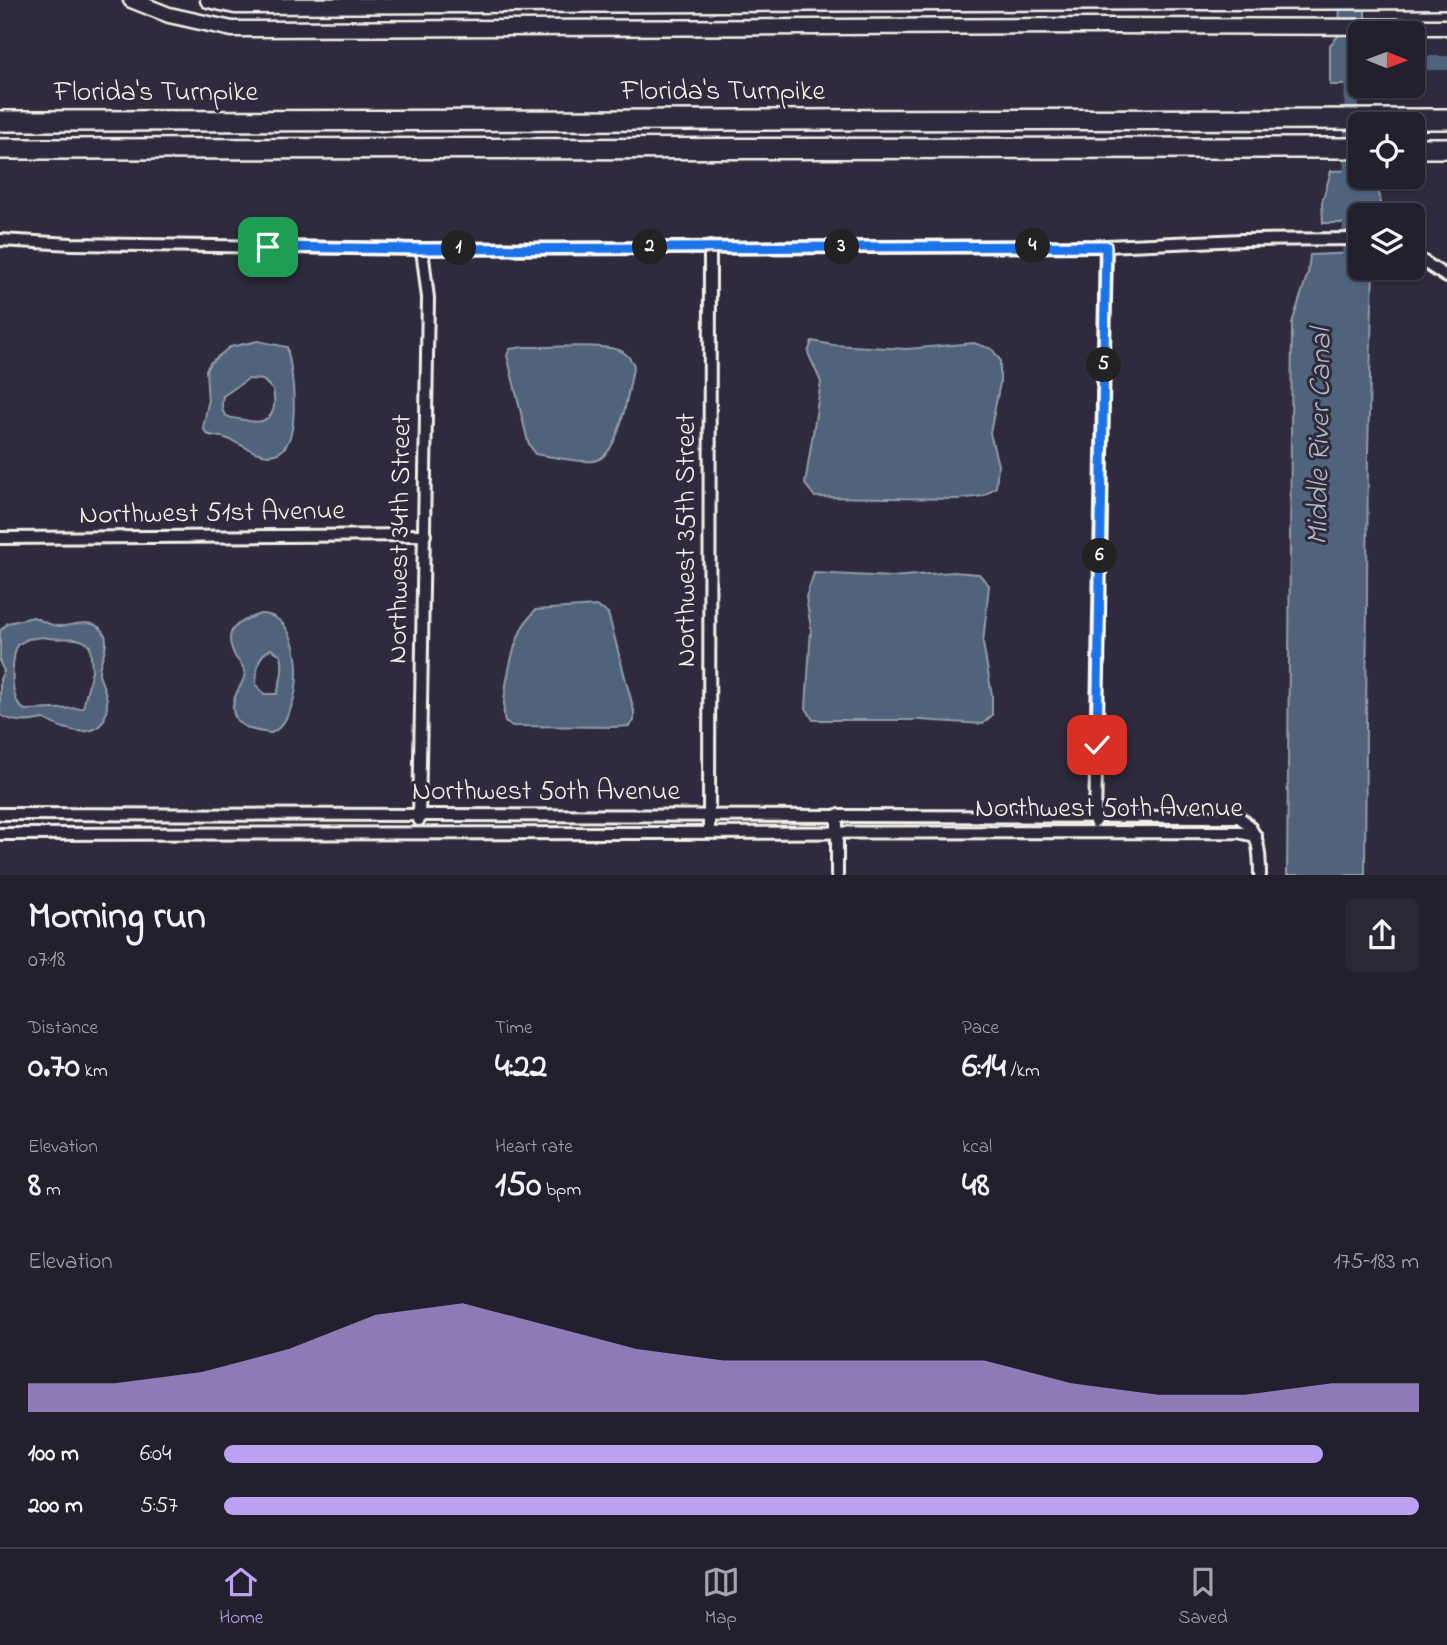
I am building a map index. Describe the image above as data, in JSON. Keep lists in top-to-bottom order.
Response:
{
  "streets": {
    "highway": ["Florida's Turnpike"],
    "street": [
      "Northwest 51st Avenue",
      "Northwest 34th Street",
      "Northwest 35th Street",
      "Northwest 50th Avenue"
    ]
  },
  "crossings": [
    ["Northwest 51st Avenue", "Northwest 34th Street"],
    ["Northwest 34th Street", "Northwest 50th Avenue"],
    ["Northwest 35th Street", "Northwest 50th Avenue"]
  ],
  "water": ["Middle River Canal"],
  "north": "right",
  "page": {
    "pins": [
      "4",
      "2",
      "3",
      "1",
      "5",
      "6"
    ],
    "heading": ["Morning run", "07:18"],
    "stats": [
      ["Distance", "0.70 km"],
      ["Time", "4:22"],
      ["Pace", "6:14 /km"],
      ["Elevation", "8 m"],
      ["Heart rate", "150 bpm"],
      ["kcal", "48"]
    ],
    "chart": ["Elevation", "175–183 m"],
    "list": [
      {
        "name": "100 m",
        "note": "6:04"
      },
      {
        "name": "200 m",
        "note": "5:57"
      }
    ],
    "tabs": ["Home", "Map", "Saved"]
  }
}
